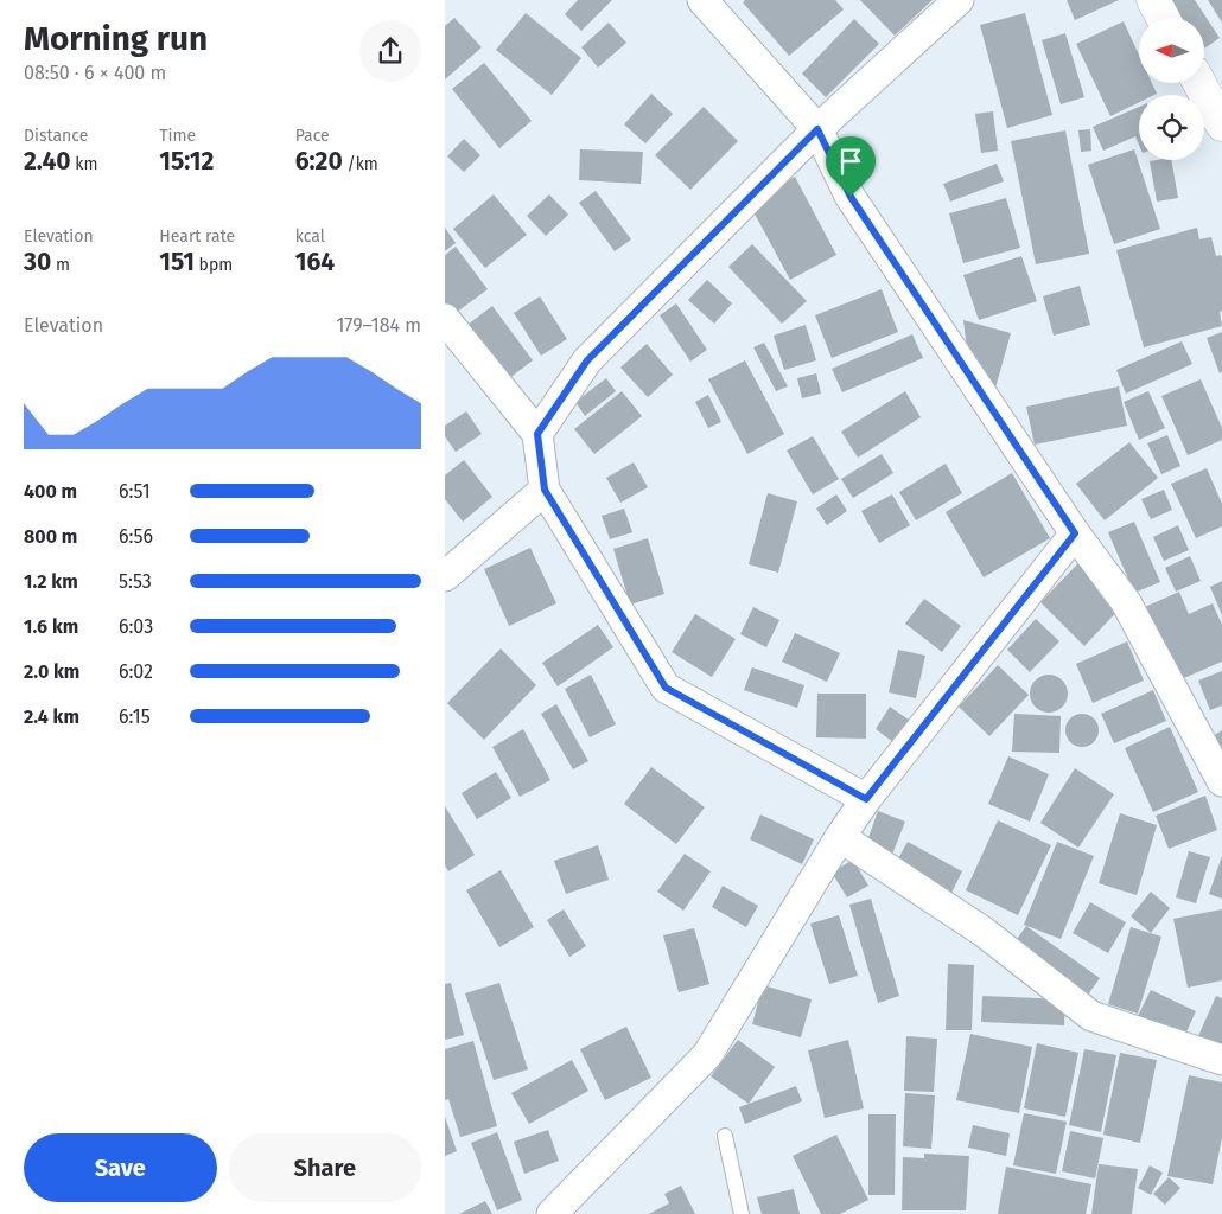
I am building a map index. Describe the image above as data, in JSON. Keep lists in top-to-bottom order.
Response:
{
  "north": "left",
  "page": {
    "heading": ["Morning run", "08:50 · 6 × 400 m"],
    "stats": [
      ["Distance", "2.40 km"],
      ["Time", "15:12"],
      ["Pace", "6:20 /km"],
      ["Elevation", "30 m"],
      ["Heart rate", "151 bpm"],
      ["kcal", "164"]
    ],
    "chart": ["Elevation", "179–184 m"],
    "list": [
      {
        "name": "400 m",
        "note": "6:51"
      },
      {
        "name": "800 m",
        "note": "6:56"
      },
      {
        "name": "1.2 km",
        "note": "5:53"
      },
      {
        "name": "1.6 km",
        "note": "6:03"
      },
      {
        "name": "2.0 km",
        "note": "6:02"
      },
      {
        "name": "2.4 km",
        "note": "6:15"
      }
    ],
    "buttons": ["Save", "Share"]
  }
}
